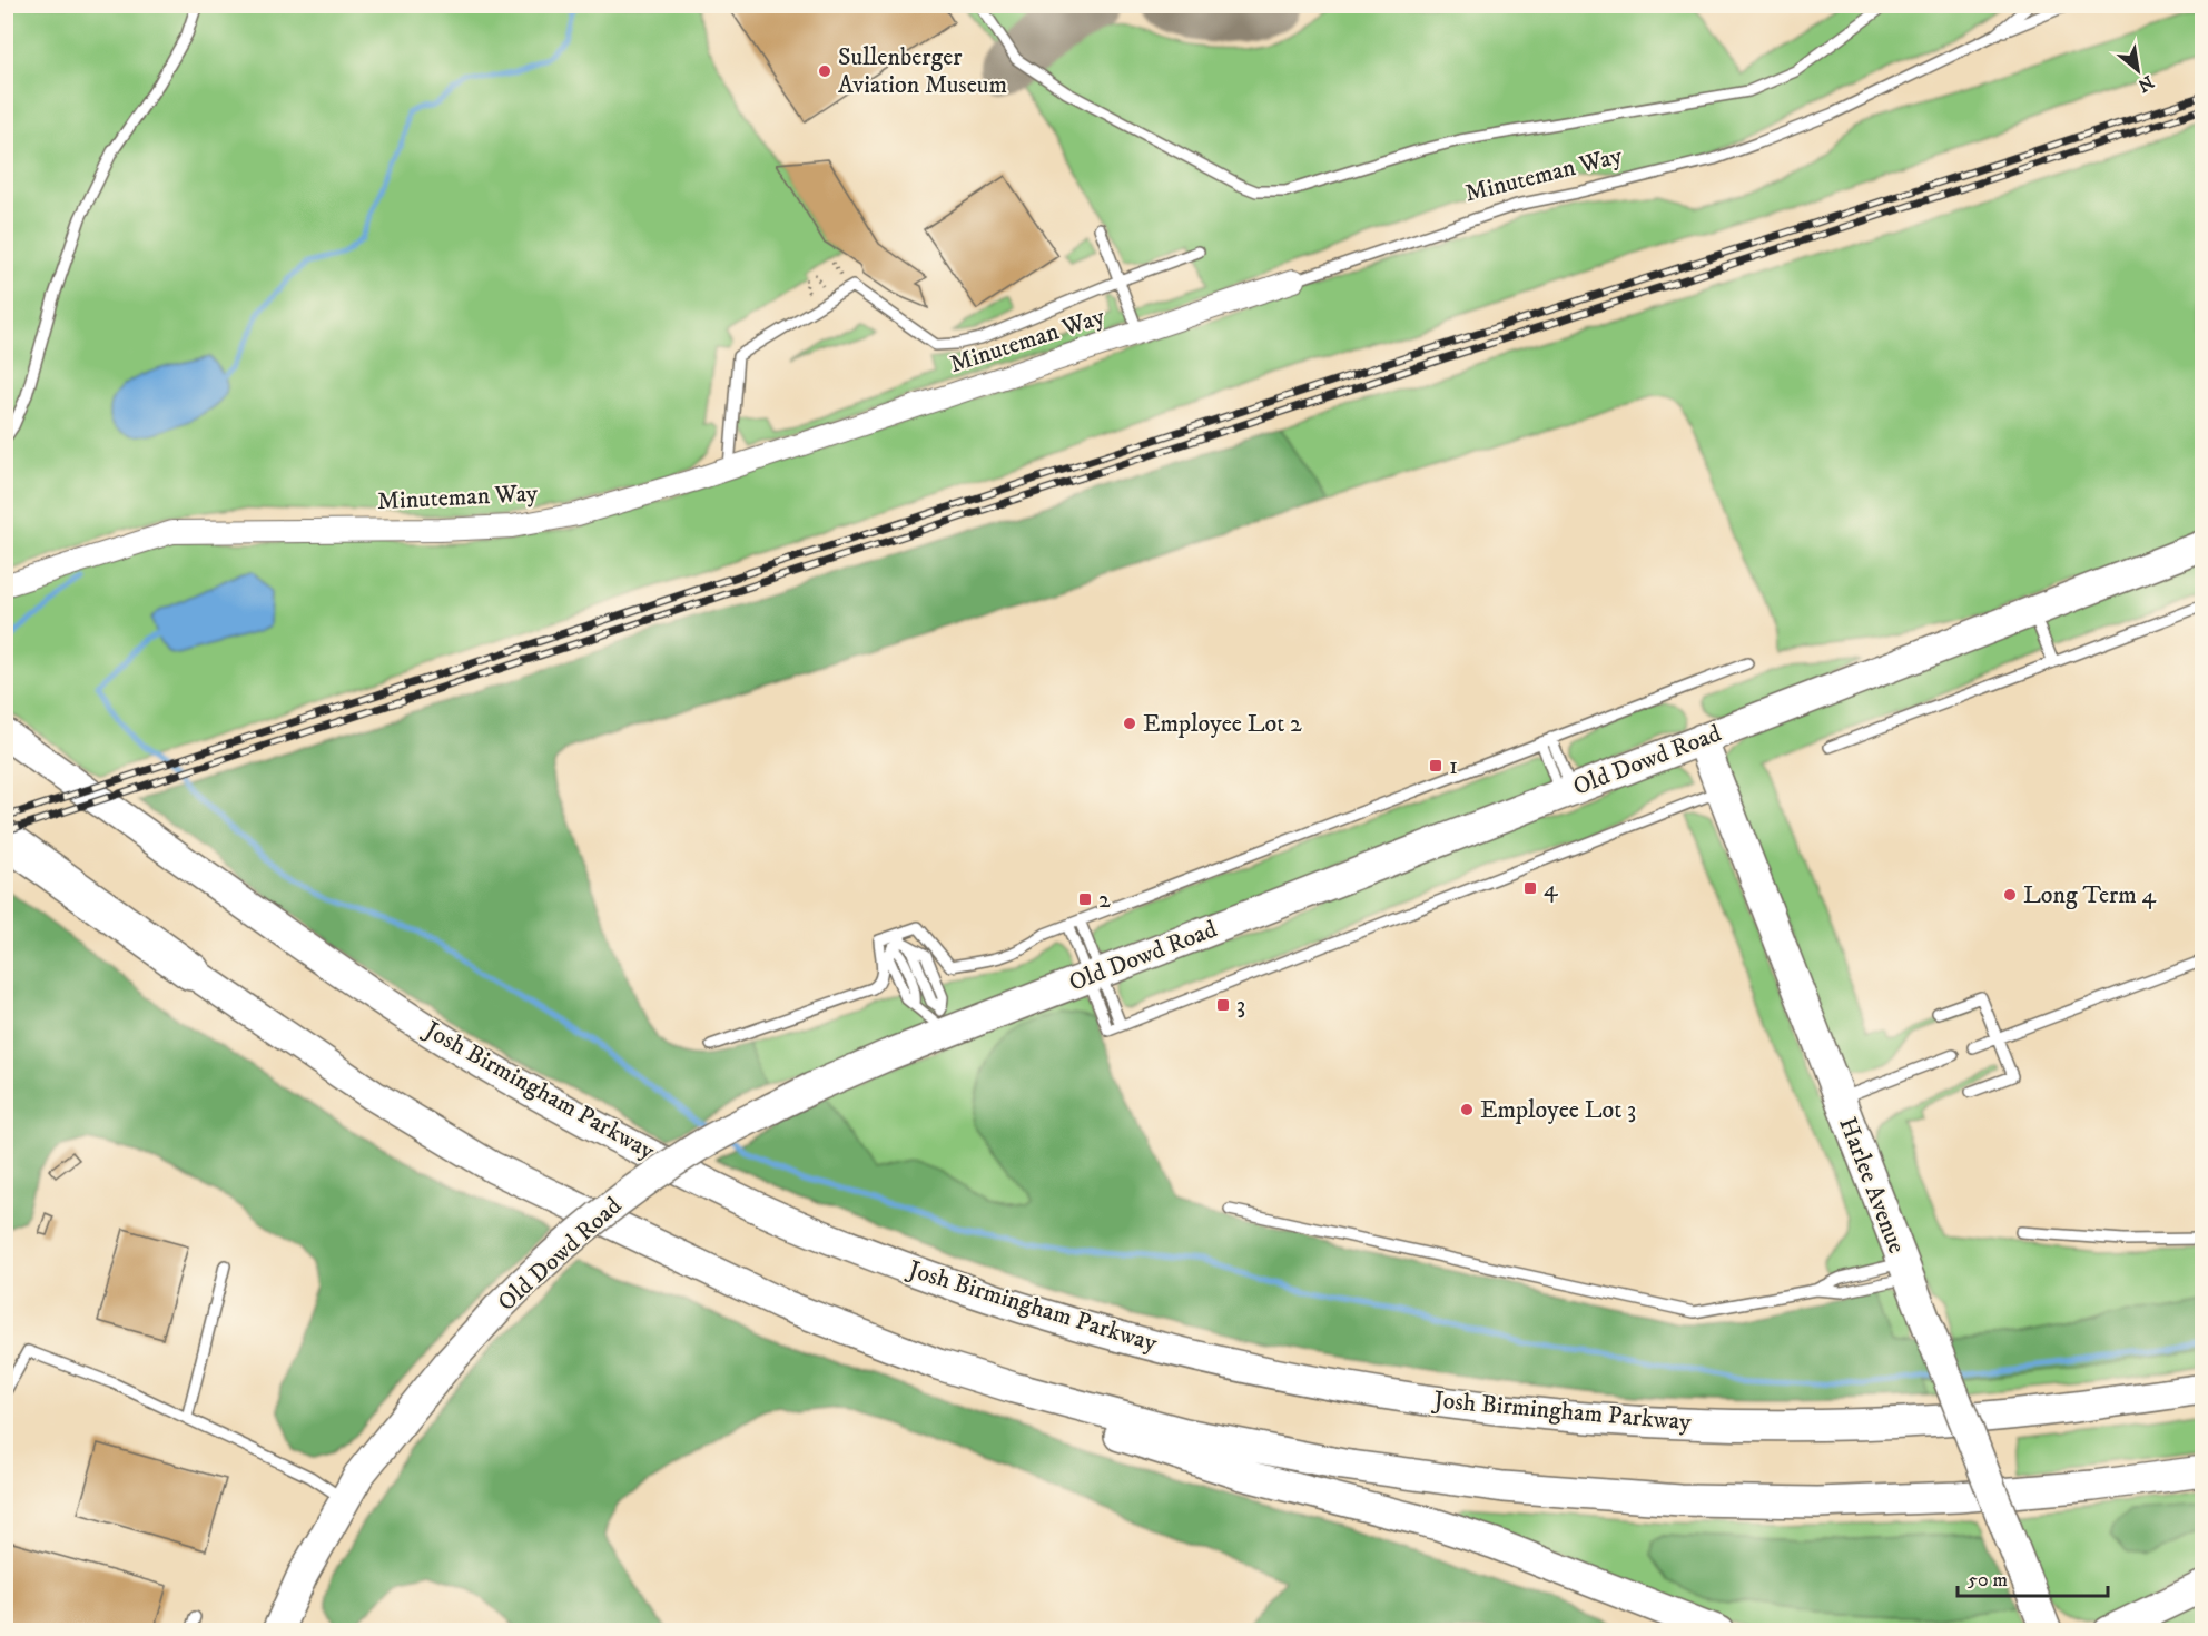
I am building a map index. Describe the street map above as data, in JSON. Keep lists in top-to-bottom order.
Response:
{
  "streets": {
    "main road": ["Old Dowd Road", "Josh Birmingham Parkway", "Harlee Avenue"],
    "street": ["Minuteman Way"]
  },
  "crossings": [
    ["Old Dowd Road", "Harlee Avenue"]
  ],
  "places": {
    "other": [
      "Sullenberger Aviation Museum",
      "Employee Lot 2",
      "Long Term 4",
      "Employee Lot 3"
    ],
    "transit": [
      "1",
      "4",
      "2",
      "3"
    ]
  },
  "scale_bar": "50 m",
  "north": "bottom right"
}
